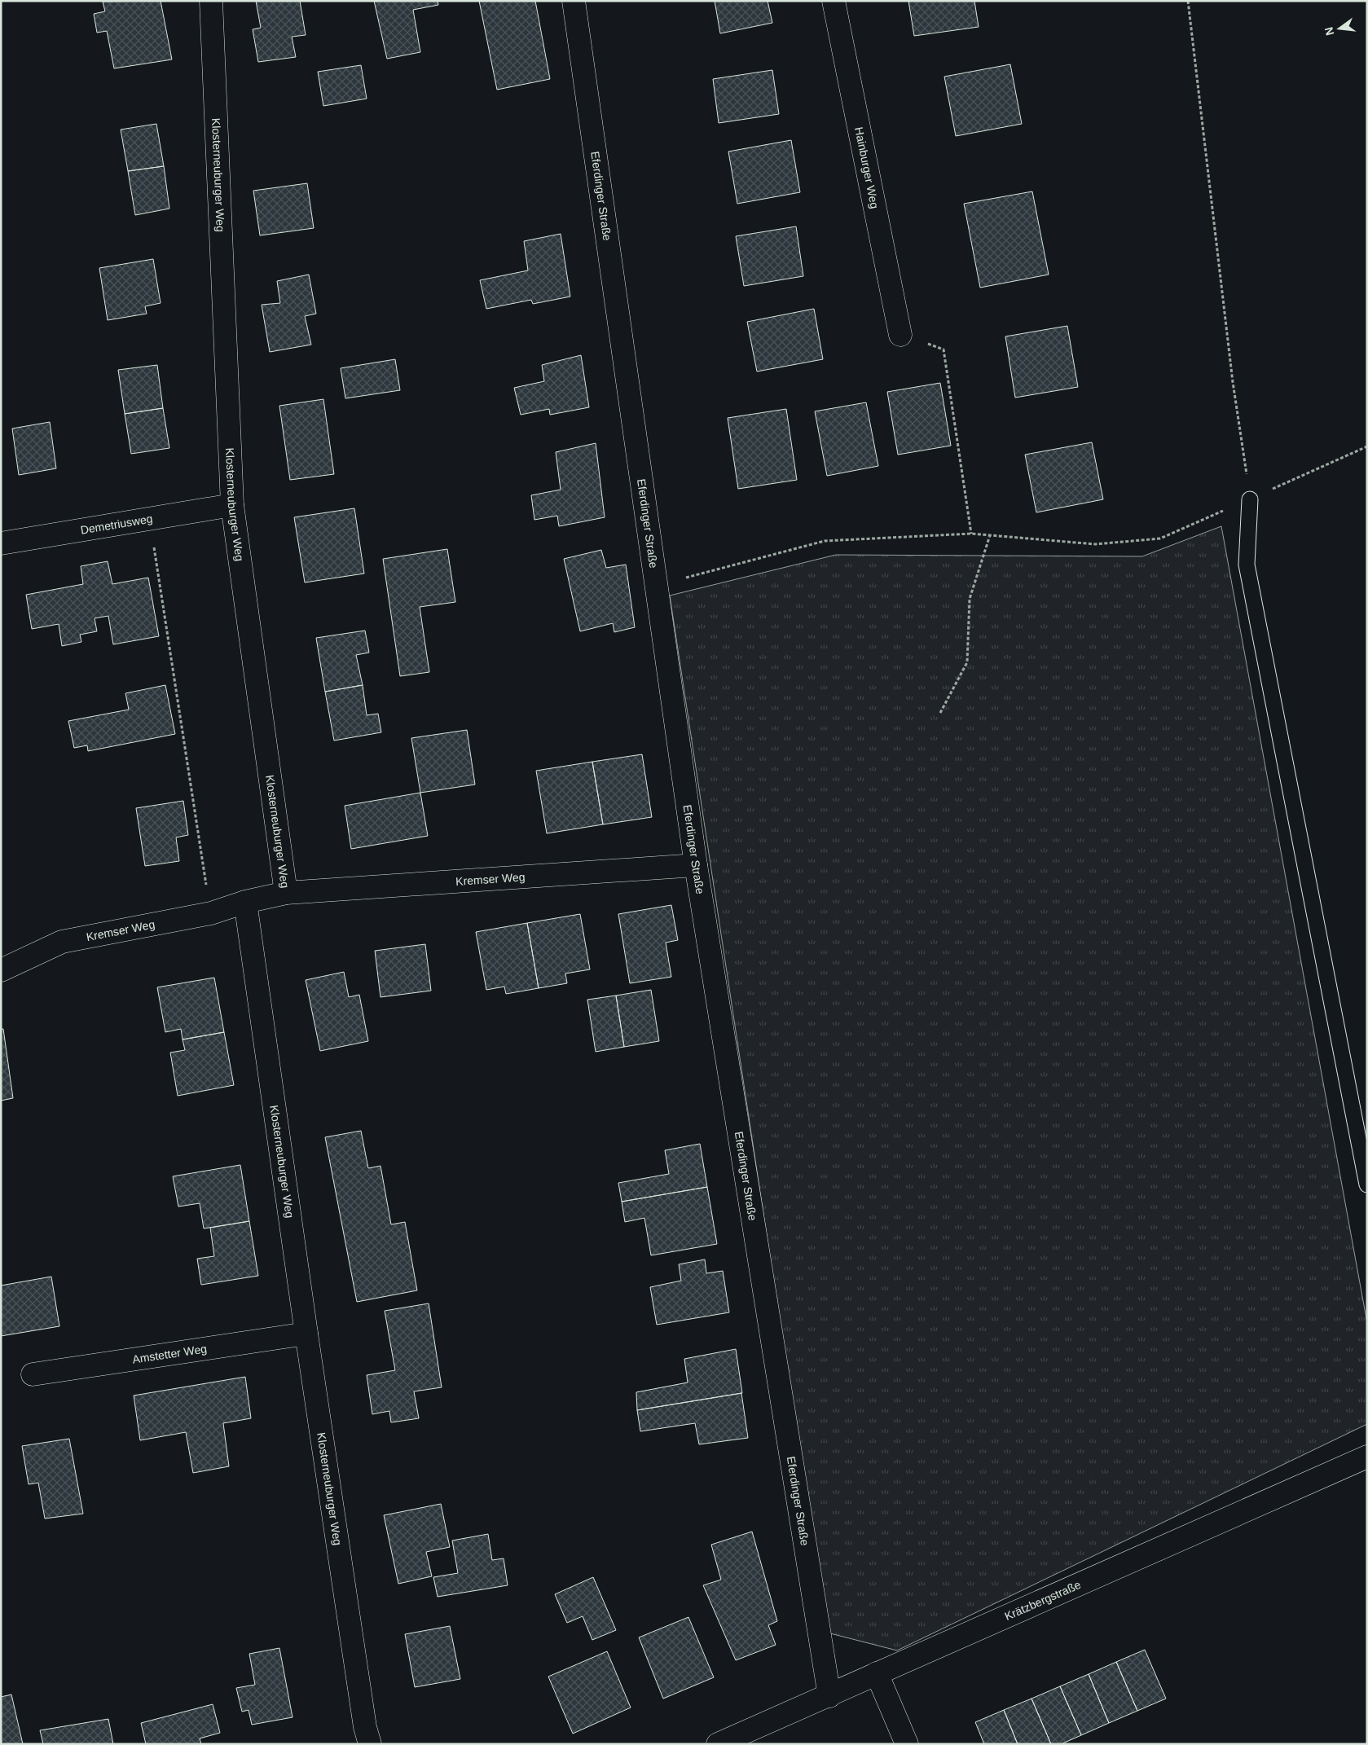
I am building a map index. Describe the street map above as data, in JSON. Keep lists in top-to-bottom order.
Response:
{
  "streets": {
    "street": [
      "Hainburger Weg",
      "Klosterneuburger Weg",
      "Eferdinger Straße",
      "Demetriusweg",
      "Kremser Weg",
      "Amstetter Weg",
      "Krätzbergstraße"
    ]
  },
  "crossings": [
    ["Klosterneuburger Weg", "Demetriusweg"],
    ["Klosterneuburger Weg", "Kremser Weg"],
    ["Klosterneuburger Weg", "Amstetter Weg"],
    ["Eferdinger Straße", "Kremser Weg"],
    ["Eferdinger Straße", "Krätzbergstraße"]
  ],
  "north": "left"
}
